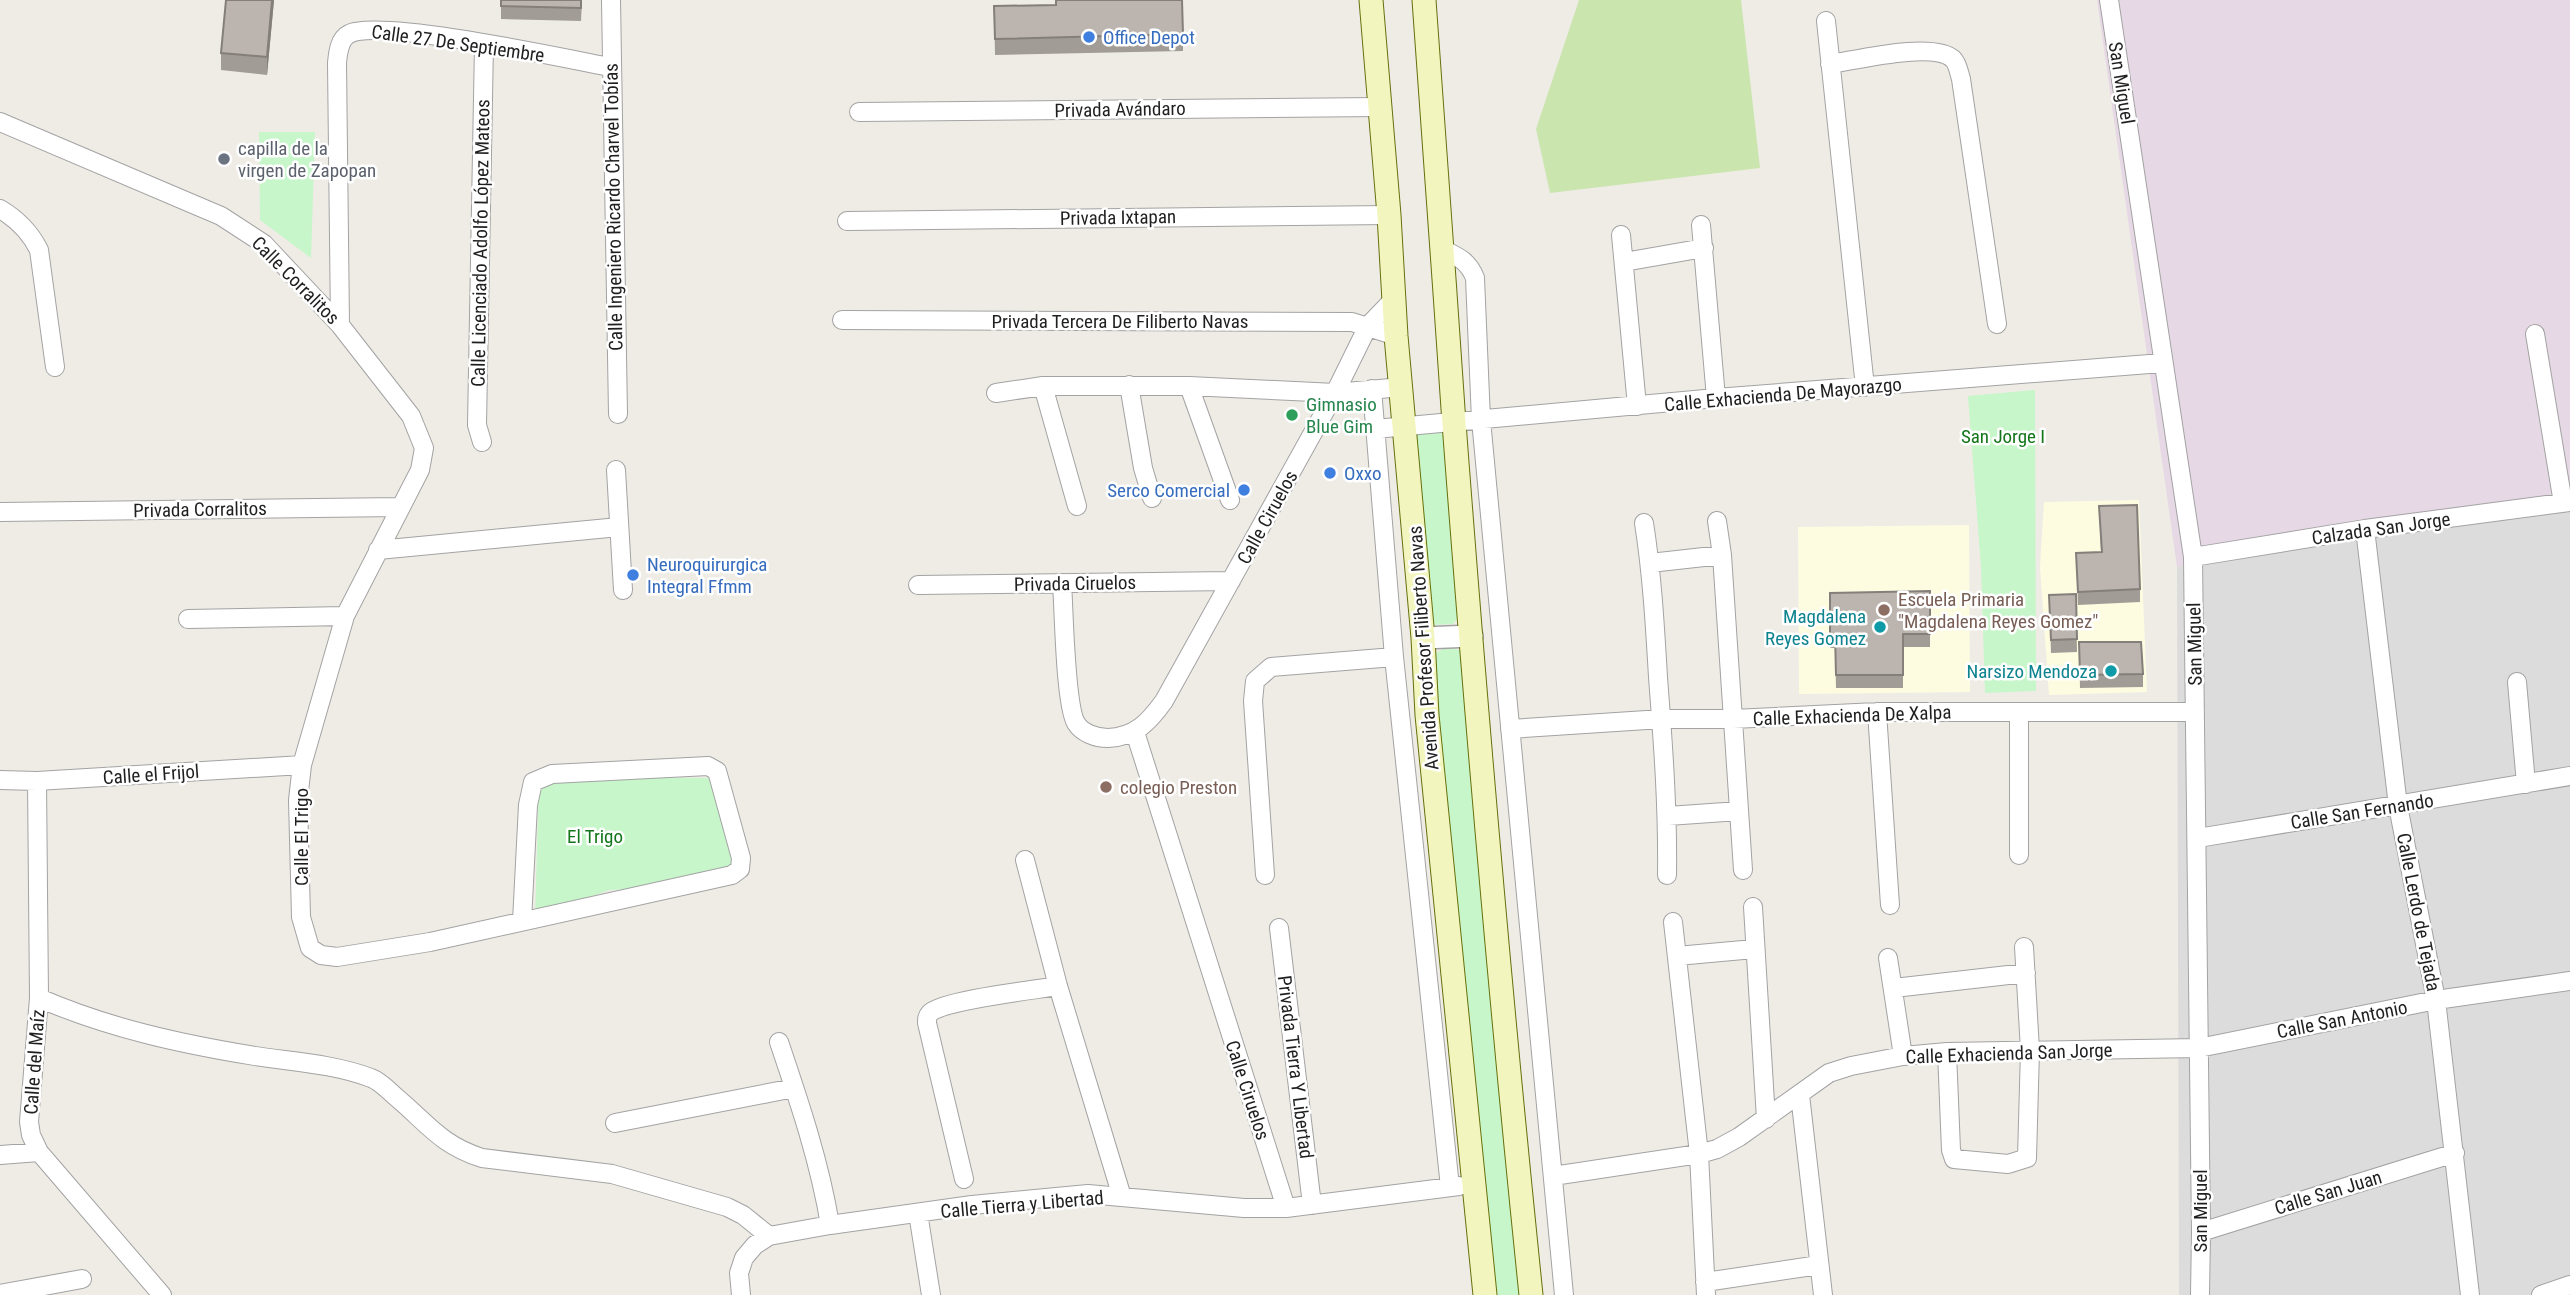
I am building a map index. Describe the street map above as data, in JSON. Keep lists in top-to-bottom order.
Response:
{
  "streets": {
    "main road": ["Avenida Profesor Filiberto Navas"],
    "street": [
      "Calle 27 De Septiembre",
      "San Miguel",
      "Privada Avándaro",
      "Calle Ingeniero Ricardo Charvel Tobías",
      "Privada Ixtapan",
      "Calle Licenciado Adolfo López Mateos",
      "Calle Corralitos",
      "Privada Tercera De Filiberto Navas",
      "Calle Exhacienda De Mayorazgo",
      "Privada Corralitos",
      "Calle Ciruelos",
      "Calzada San Jorge",
      "Privada Ciruelos",
      "Calle Exhacienda De Xalpa",
      "Calle el Frijol",
      "Calle San Fernando",
      "Calle El Trigo",
      "Calle Lerdo de Tejada",
      "Calle San Antonio",
      "Calle Exhacienda San Jorge",
      "Calle del Maíz",
      "Privada Tierra Y Libertad",
      "Calle San Juan",
      "Calle Tierra y Libertad"
    ]
  },
  "crossings": [
    ["Calle 27 De Septiembre", "Calle Ingeniero Ricardo Charvel Tobías"],
    ["Calle 27 De Septiembre", "Calle Licenciado Adolfo López Mateos"],
    ["Calle 27 De Septiembre", "Calle Corralitos"],
    ["San Miguel", "Calle Exhacienda De Mayorazgo"],
    ["San Miguel", "Calzada San Jorge"],
    ["San Miguel", "Calle Exhacienda De Xalpa"],
    ["San Miguel", "Calle San Fernando"],
    ["San Miguel", "Calle San Antonio"],
    ["San Miguel", "Calle Exhacienda San Jorge"],
    ["San Miguel", "Calle San Juan"],
    ["Privada Avándaro", "Avenida Profesor Filiberto Navas"],
    ["Privada Ixtapan", "Avenida Profesor Filiberto Navas"],
    ["Calle Corralitos", "Calle El Trigo"],
    ["Privada Tercera De Filiberto Navas", "Calle Ciruelos"],
    ["Privada Tercera De Filiberto Navas", "Avenida Profesor Filiberto Navas"],
    ["Calle Exhacienda De Mayorazgo", "Avenida Profesor Filiberto Navas"],
    ["Privada Corralitos", "Calle El Trigo"],
    ["Calle Ciruelos", "Privada Ciruelos"],
    ["Calle Ciruelos", "Avenida Profesor Filiberto Navas"],
    ["Calle Ciruelos", "Calle Tierra y Libertad"],
    ["Calzada San Jorge", "Calle Lerdo de Tejada"],
    ["Avenida Profesor Filiberto Navas", "Calle Tierra y Libertad"],
    ["Calle el Frijol", "Calle El Trigo"],
    ["Calle el Frijol", "Calle del Maíz"],
    ["Calle San Fernando", "Calle Lerdo de Tejada"],
    ["Calle Lerdo de Tejada", "Calle San Antonio"],
    ["Calle Lerdo de Tejada", "Calle San Juan"],
    ["Calle San Antonio", "Calle Exhacienda San Jorge"],
    ["Privada Tierra Y Libertad", "Calle Tierra y Libertad"]
  ],
  "parks": ["San Jorge I", "El Trigo"],
  "places": [
    "Office Depot",
    "capilla de la virgen de Zapopan",
    "Gimnasio Blue Gim",
    "Oxxo",
    "Serco Comercial",
    "Neuroquirurgica Integral Ffmm",
    "Escuela Primaria \"Magdalena Reyes Gomez\"",
    "Magdalena Reyes Gomez",
    "Narsizo Mendoza",
    "colegio Preston"
  ]
}
